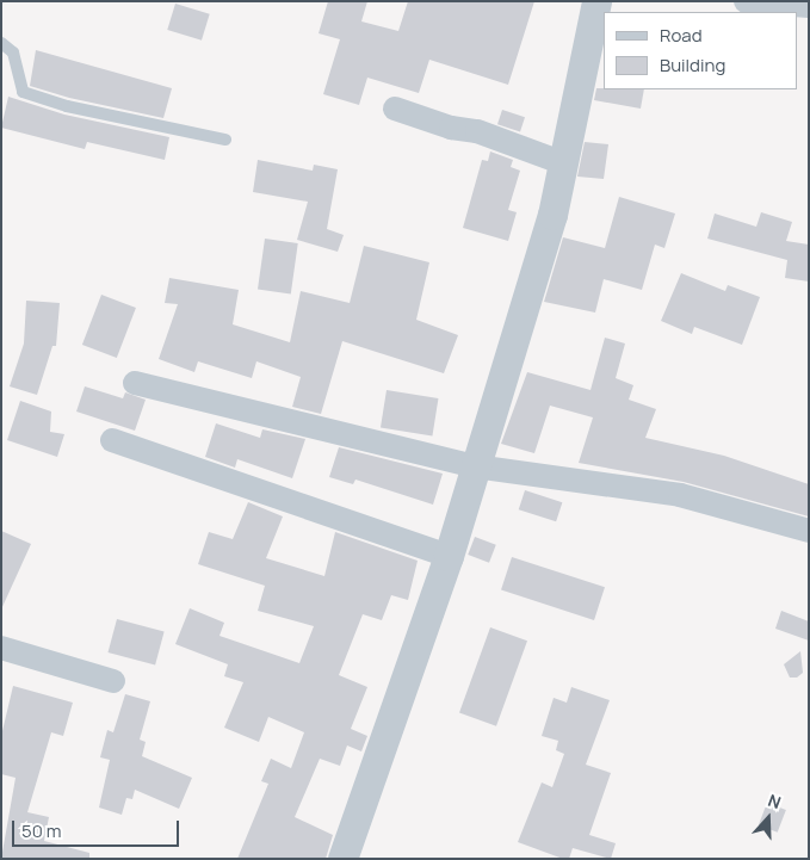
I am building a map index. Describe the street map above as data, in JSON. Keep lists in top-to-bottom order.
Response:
{
  "legend": ["Road", "Building"],
  "scale_bar": "50 m",
  "north": "top"
}
